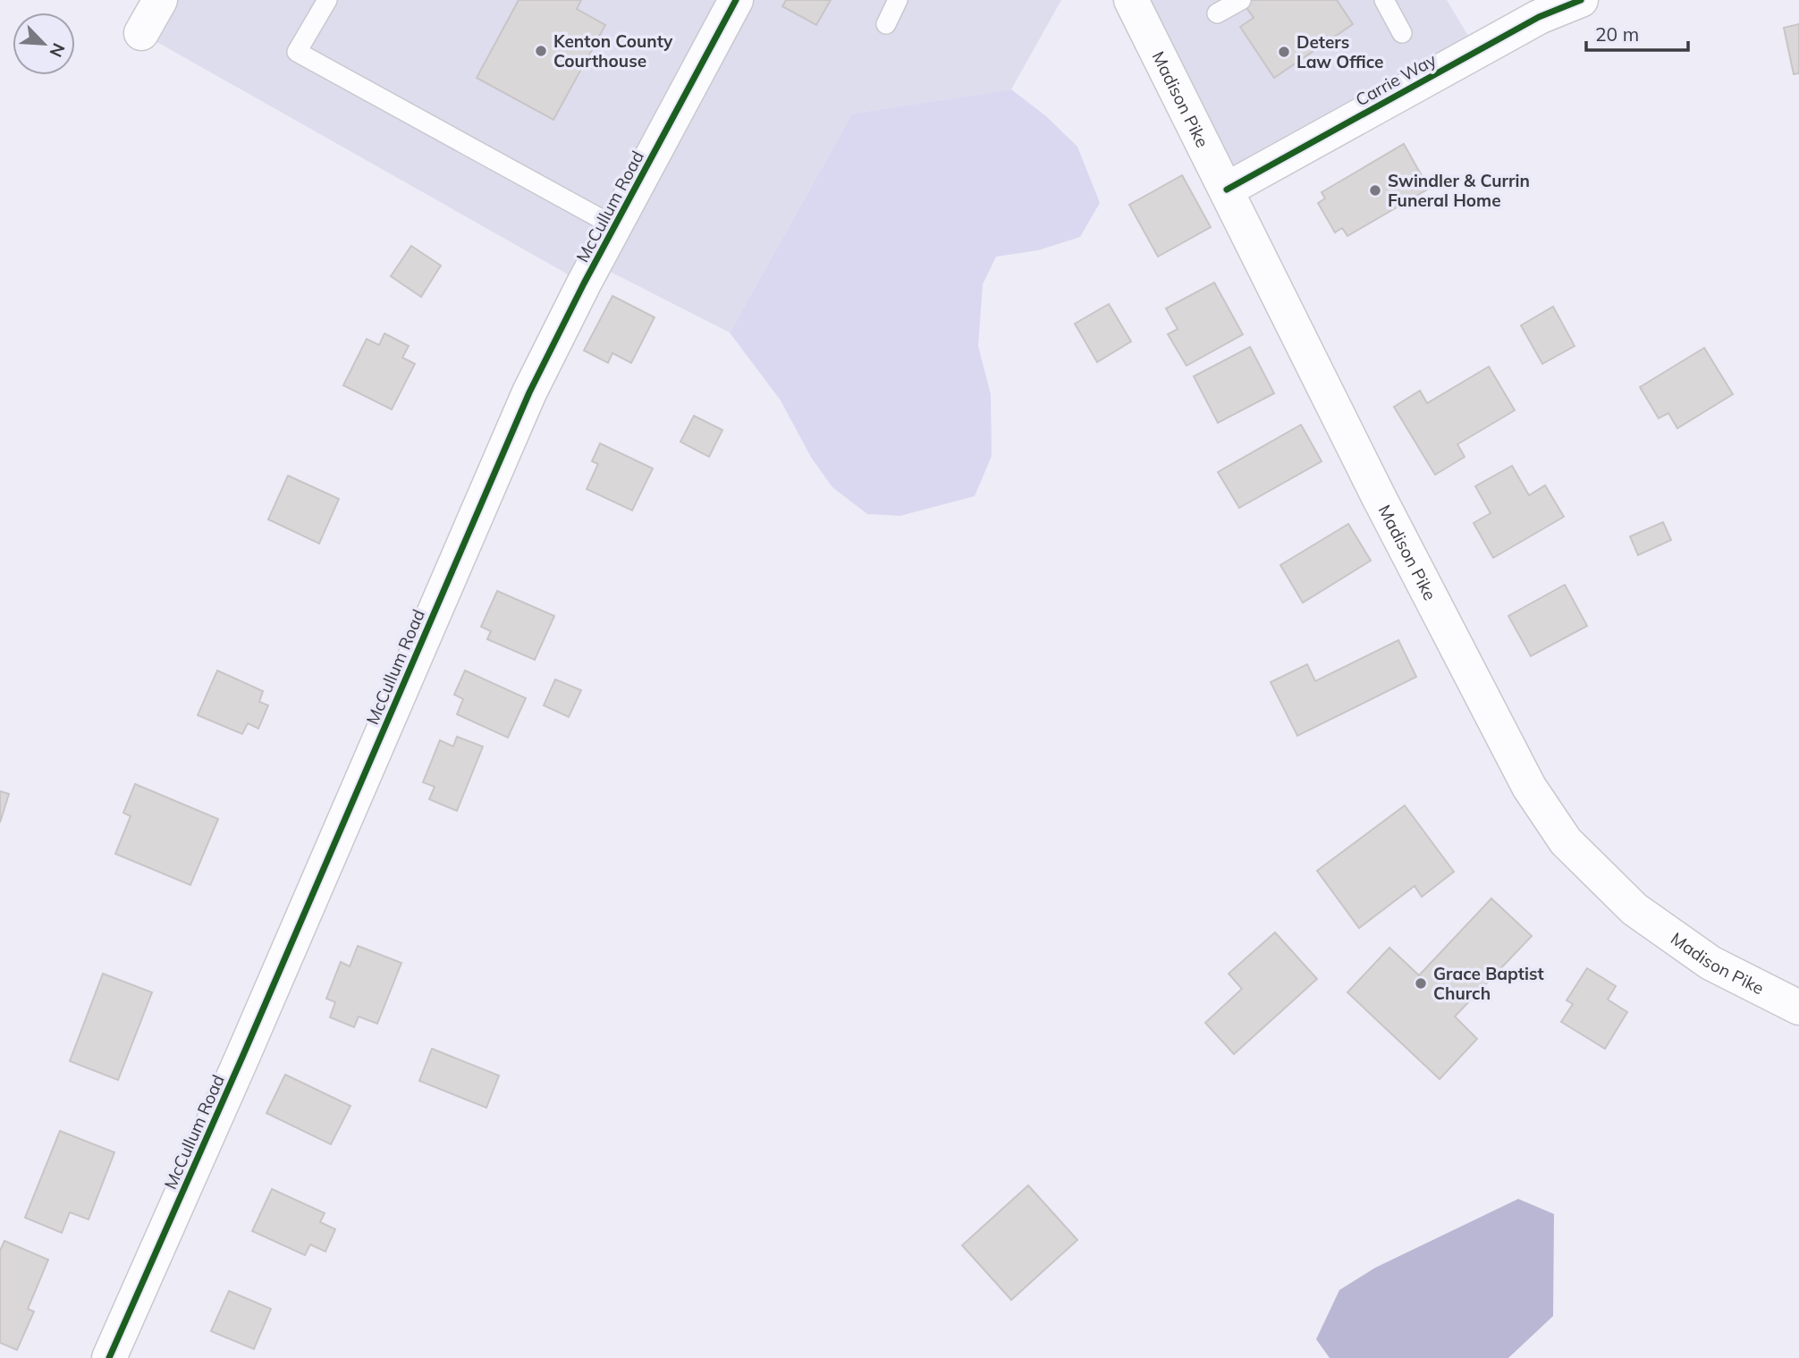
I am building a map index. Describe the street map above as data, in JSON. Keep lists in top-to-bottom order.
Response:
{
  "streets": {
    "street": ["Carrie Way", "Madison Pike", "McCullum Road"]
  },
  "crossings": [
    ["Carrie Way", "Madison Pike"]
  ],
  "places": [
    "Kenton County Courthouse",
    "Deters Law Office",
    "Swindler & Currin Funeral Home",
    "Grace Baptist Church"
  ],
  "scale_bar": "20 m",
  "north": "bottom right"
}
